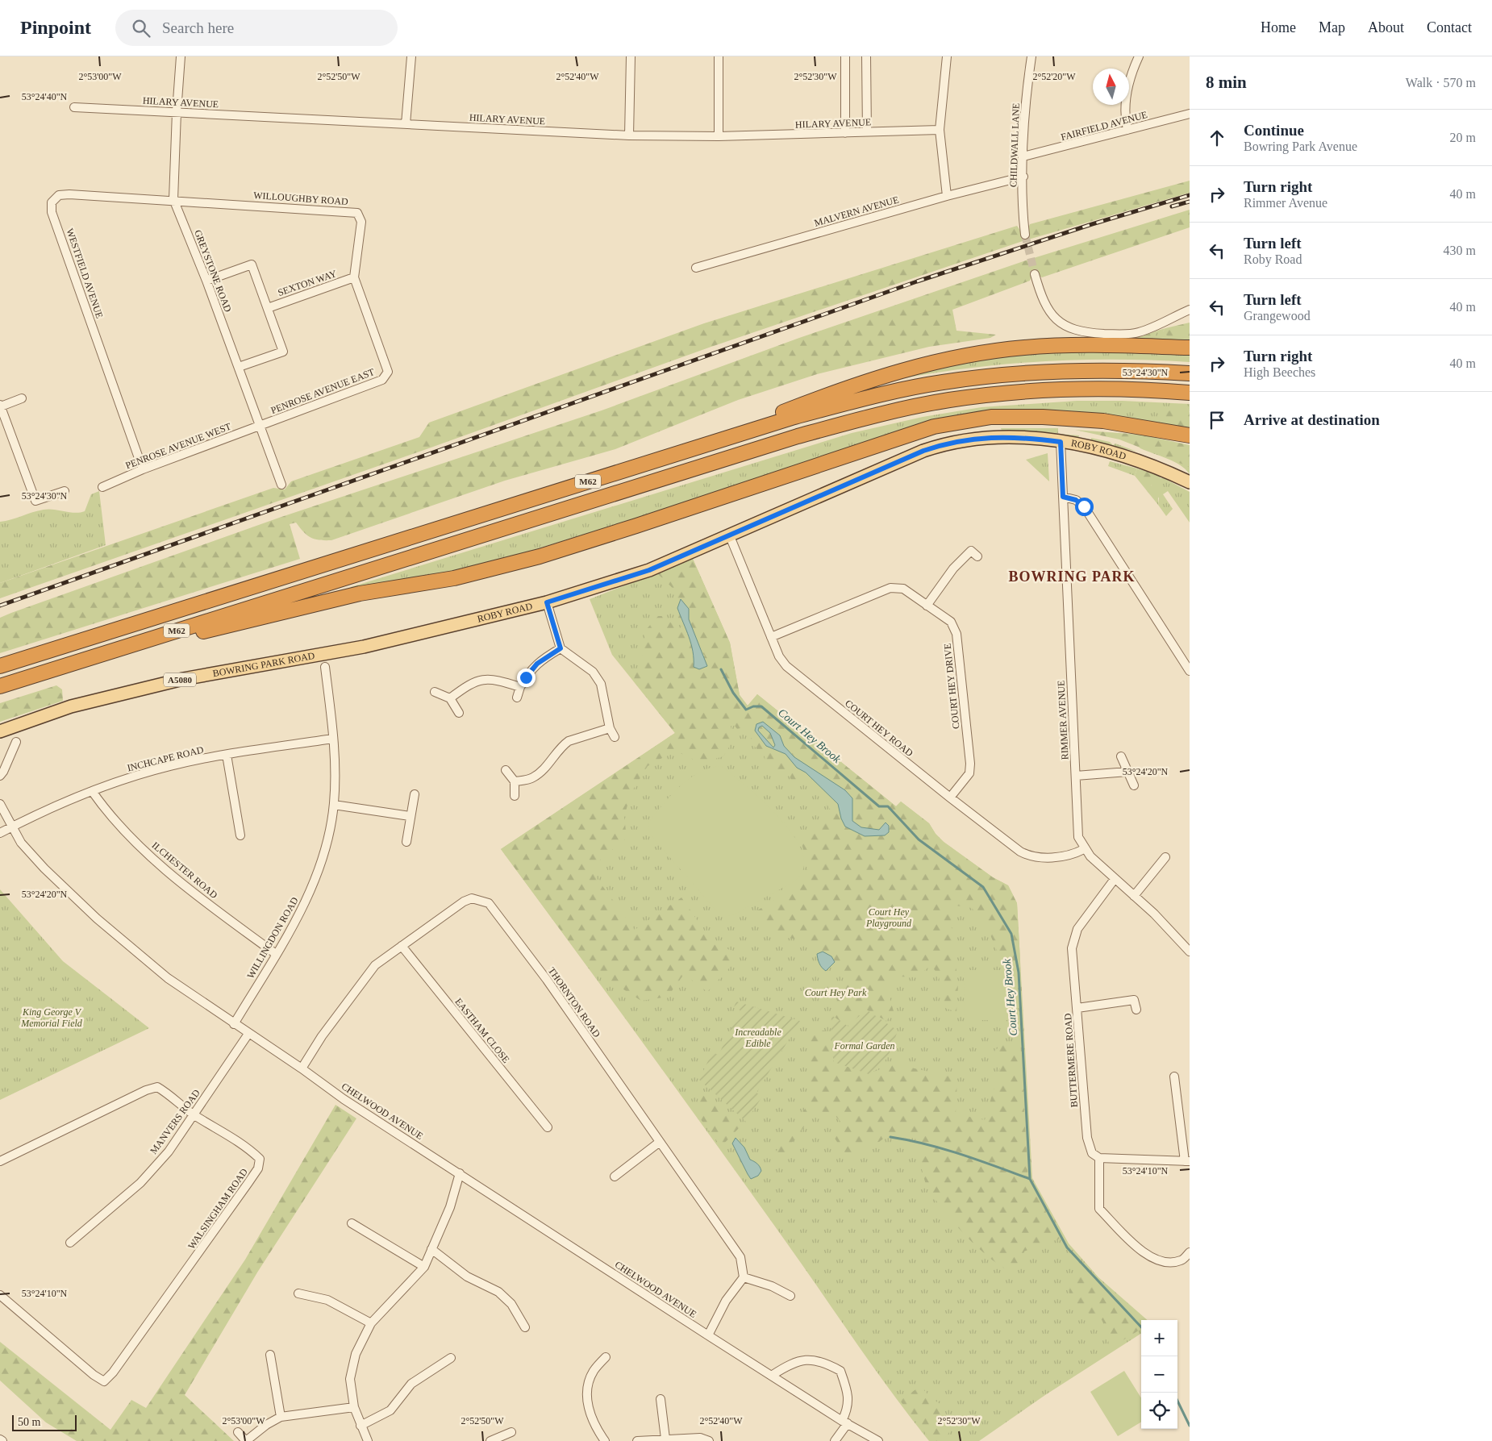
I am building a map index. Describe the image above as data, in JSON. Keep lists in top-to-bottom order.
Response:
{
  "streets": {
    "highway": ["M62"],
    "main road": ["ROBY ROAD", "BOWRING PARK ROAD", "A5080"],
    "street": [
      "HILARY AVENUE",
      "FAIRFIELD AVENUE",
      "CHILDWALL LANE",
      "WILLOUGHBY ROAD",
      "MALVERN AVENUE",
      "GREYSTONE ROAD",
      "WESTFIELD AVENUE",
      "SEXTON WAY",
      "PENROSE AVENUE EAST",
      "PENROSE AVENUE WEST",
      "COURT HEY DRIVE",
      "RIMMER AVENUE",
      "COURT HEY ROAD",
      "INCHCAPE ROAD",
      "ILCHESTER ROAD",
      "WILLINGDON ROAD",
      "THORNTON ROAD",
      "EASTHAM CLOSE",
      "BUTTERMERE ROAD",
      "CHELWOOD AVENUE",
      "MANVERS ROAD",
      "WALSINGHAM ROAD"
    ]
  },
  "crossings": [
    ["HILARY AVENUE", "GREYSTONE ROAD"],
    ["FAIRFIELD AVENUE", "CHILDWALL LANE"],
    ["CHILDWALL LANE", "MALVERN AVENUE"],
    ["WILLOUGHBY ROAD", "GREYSTONE ROAD"],
    ["WILLOUGHBY ROAD", "WESTFIELD AVENUE"],
    ["WILLOUGHBY ROAD", "SEXTON WAY"],
    ["WILLOUGHBY ROAD", "PENROSE AVENUE EAST"],
    ["GREYSTONE ROAD", "WESTFIELD AVENUE"],
    ["GREYSTONE ROAD", "SEXTON WAY"],
    ["GREYSTONE ROAD", "PENROSE AVENUE EAST"],
    ["GREYSTONE ROAD", "PENROSE AVENUE WEST"],
    ["WESTFIELD AVENUE", "PENROSE AVENUE WEST"],
    ["PENROSE AVENUE EAST", "PENROSE AVENUE WEST"],
    ["ROBY ROAD", "BOWRING PARK ROAD"],
    ["ROBY ROAD", "RIMMER AVENUE"],
    ["ROBY ROAD", "COURT HEY ROAD"],
    ["COURT HEY DRIVE", "COURT HEY ROAD"],
    ["RIMMER AVENUE", "COURT HEY ROAD"],
    ["RIMMER AVENUE", "BUTTERMERE ROAD"],
    ["INCHCAPE ROAD", "ILCHESTER ROAD"],
    ["INCHCAPE ROAD", "WILLINGDON ROAD"],
    ["INCHCAPE ROAD", "CHELWOOD AVENUE"],
    ["ILCHESTER ROAD", "WILLINGDON ROAD"],
    ["WILLINGDON ROAD", "CHELWOOD AVENUE"],
    ["THORNTON ROAD", "EASTHAM CLOSE"],
    ["THORNTON ROAD", "CHELWOOD AVENUE"],
    ["CHELWOOD AVENUE", "MANVERS ROAD"],
    ["MANVERS ROAD", "WALSINGHAM ROAD"]
  ],
  "districts": ["BOWRING PARK"],
  "water": ["Court Hey Brook"],
  "parks": [
    "Court Hey Playground",
    "Court Hey Park",
    "King George V Memorial Field",
    "Increadable Edible",
    "Formal Garden"
  ],
  "scale_bar": "50 m",
  "north": "top",
  "page": {
    "header": "Pinpoint",
    "search": "Search here",
    "nav": [
      "Home",
      "Map",
      "About",
      "Contact"
    ],
    "heading": ["8 min", "Walk · 570 m"],
    "list": [
      ["Continue", "Bowring Park Avenue", "20 m"],
      ["Turn right", "Rimmer Avenue", "40 m"],
      ["Turn left", "Roby Road", "430 m"],
      ["Turn left", "Grangewood", "40 m"],
      ["Turn right", "High Beeches", "40 m"],
      "Arrive at destination"
    ],
    "map_buttons": ["+", "−"],
    "scale": "50 m"
  },
  "coordinates": [
    "2°53'00\"W",
    "2°52'50\"W",
    "2°52'40\"W",
    "2°52'30\"W",
    "2°52'20\"W",
    "53°24'40\"N",
    "53°24'30\"N",
    "53°24'20\"N",
    "53°24'10\"N"
  ]
}
